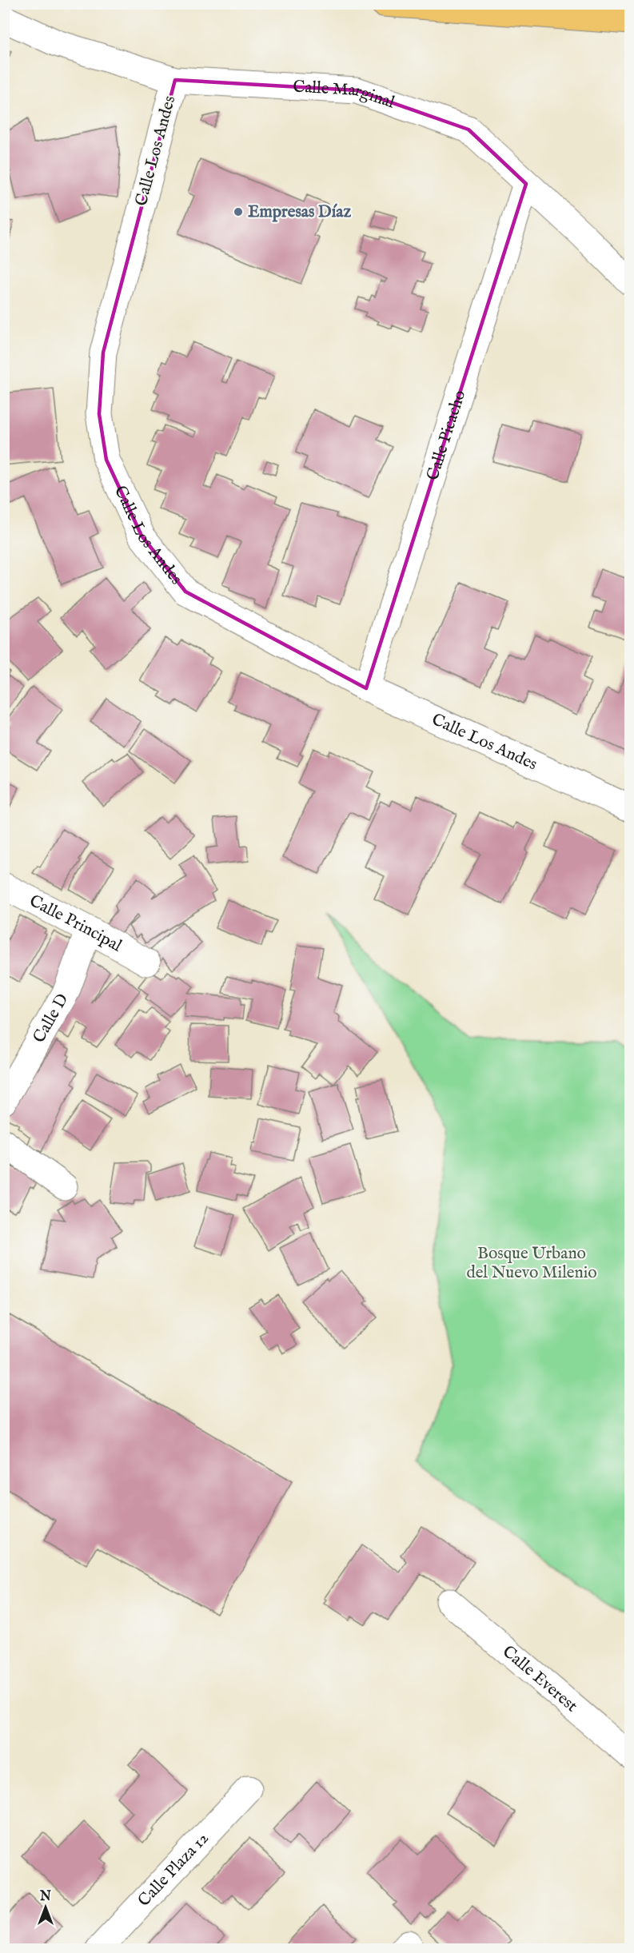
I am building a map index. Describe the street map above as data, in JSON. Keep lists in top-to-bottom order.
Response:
{
  "streets": {
    "street": [
      "Calle Marginal",
      "Calle Los Andes",
      "Calle Picacho",
      "Calle Principal",
      "Calle D",
      "Calle Everest",
      "Calle Plaza 12"
    ]
  },
  "crossings": [
    ["Calle Marginal", "Calle Los Andes"],
    ["Calle Marginal", "Calle Picacho"],
    ["Calle Los Andes", "Calle Picacho"],
    ["Calle Principal", "Calle D"]
  ],
  "parks": ["Bosque Urbano del Nuevo Milenio"],
  "places": ["Empresas Díaz"],
  "north": "top"
}
